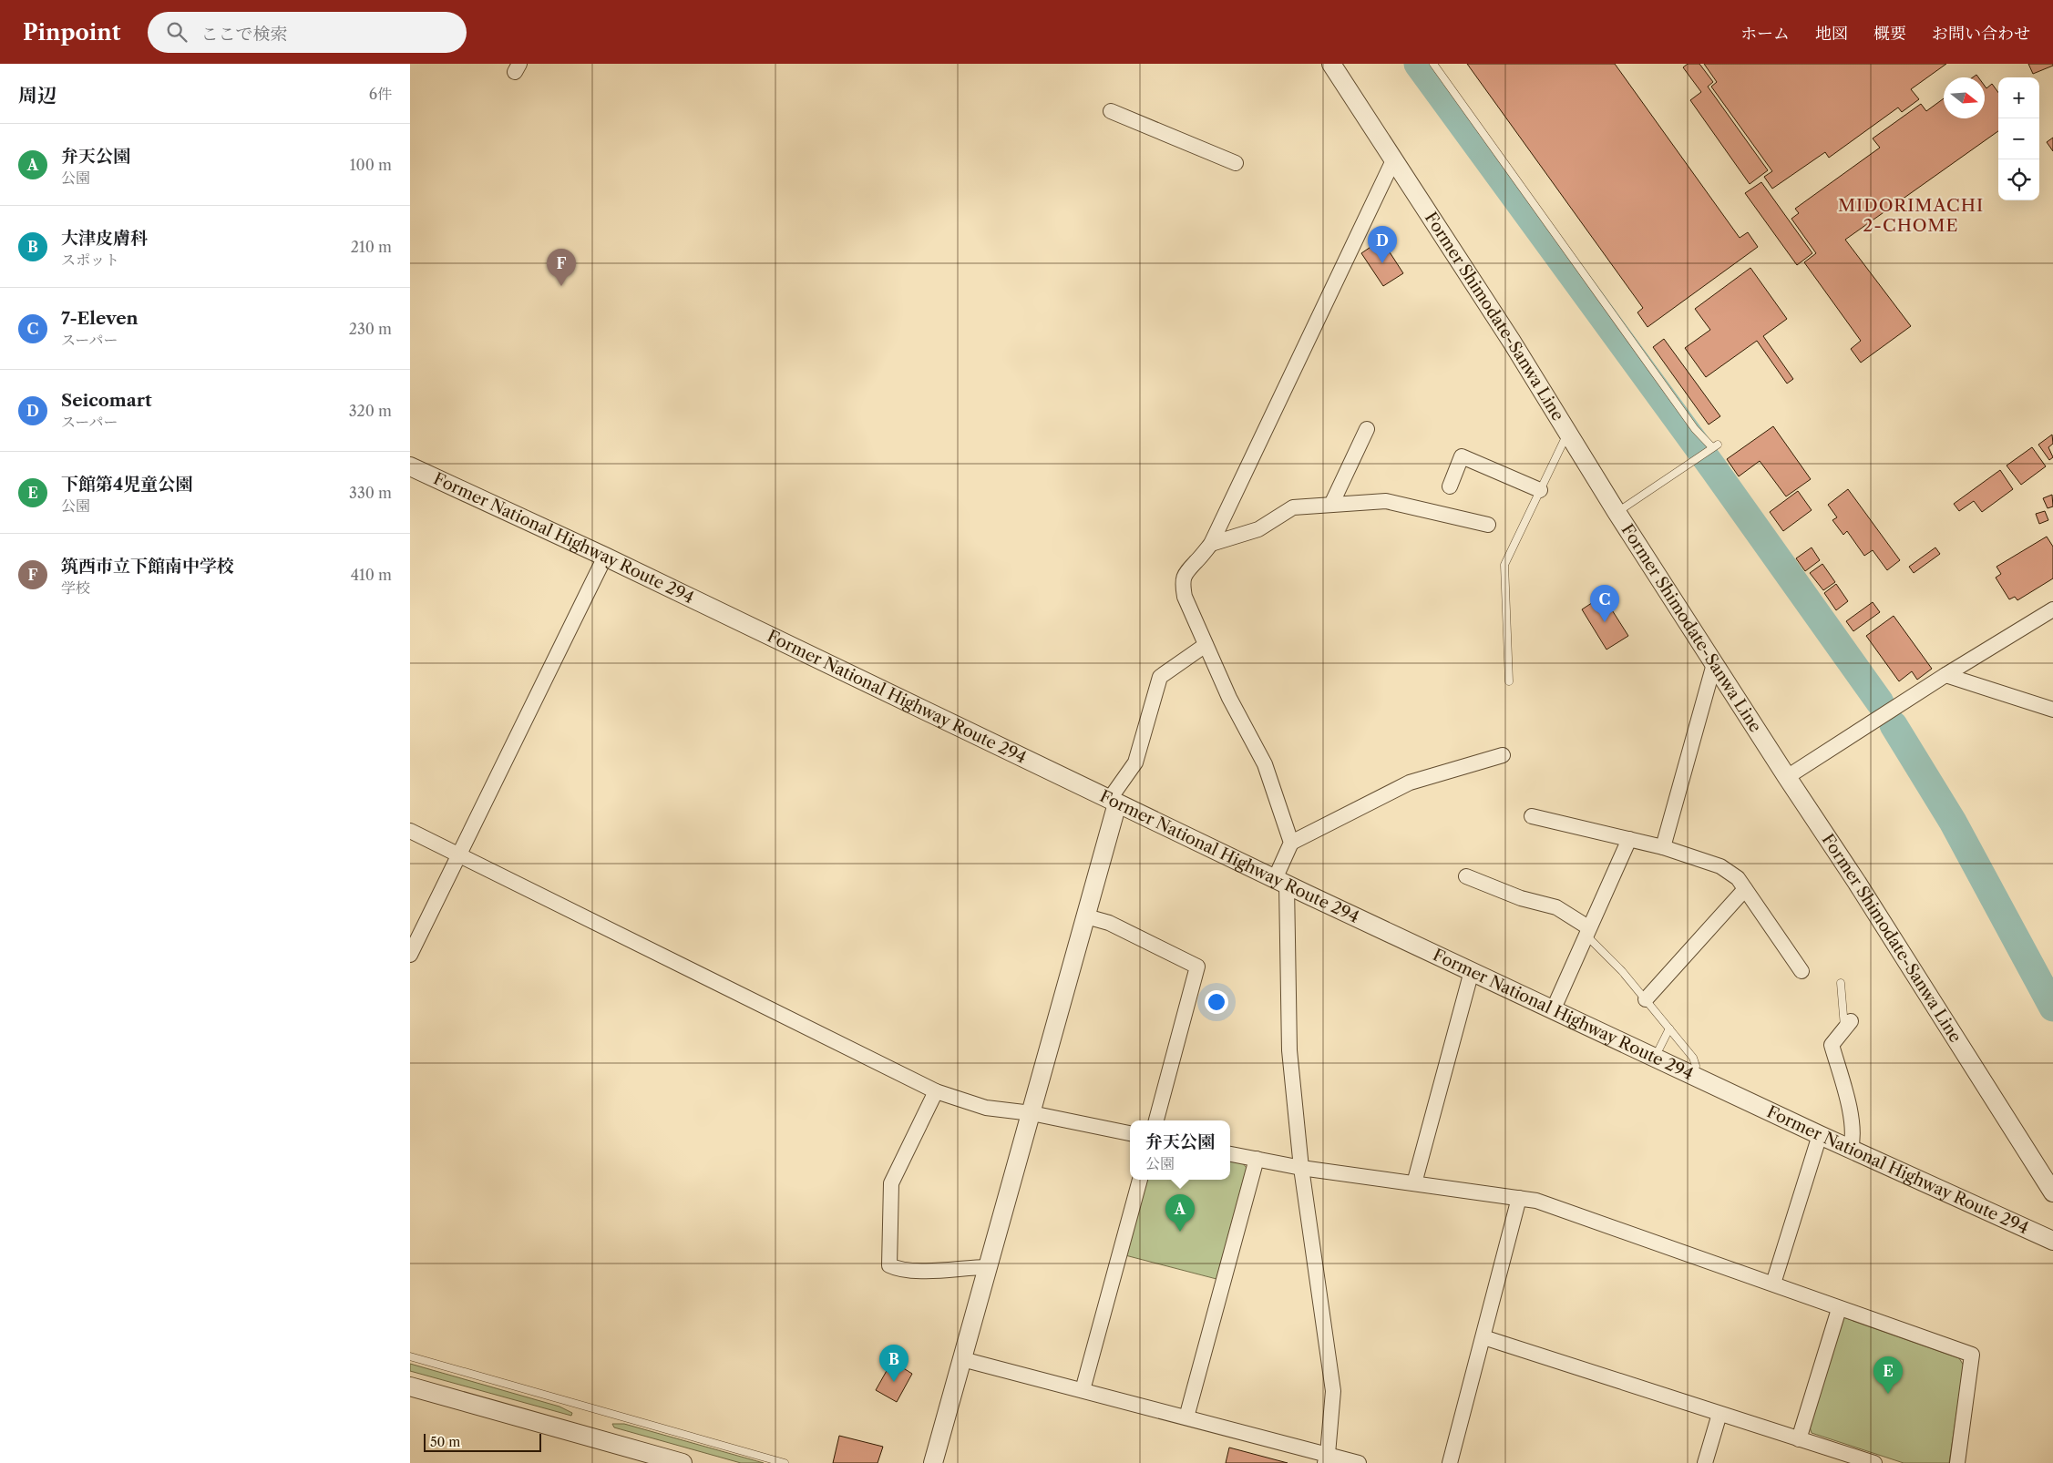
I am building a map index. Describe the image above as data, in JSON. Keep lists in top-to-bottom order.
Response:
{
  "streets": {
    "street": ["Former Shimodate-Sanwa Line", "Former National Highway Route 294"]
  },
  "districts": ["MIDORIMACHI 2-CHOME"],
  "scale_bar": "50 m",
  "north": "right",
  "page": {
    "header": "Pinpoint",
    "search": "ここで検索",
    "nav": [
      "ホーム",
      "地図",
      "概要",
      "お問い合わせ"
    ],
    "heading": ["周辺", "6件"],
    "map_buttons": ["+", "−"],
    "list": [
      {
        "mark": "A",
        "name": "弁天公園",
        "note": "公園",
        "value": "100 m"
      },
      {
        "mark": "B",
        "name": "大津皮膚科",
        "note": "スポット",
        "value": "210 m"
      },
      {
        "mark": "C",
        "name": "7-Eleven",
        "note": "スーパー",
        "value": "230 m"
      },
      {
        "mark": "D",
        "name": "Seicomart",
        "note": "スーパー",
        "value": "320 m"
      },
      {
        "mark": "E",
        "name": "下館第4児童公園",
        "note": "公園",
        "value": "330 m"
      },
      {
        "mark": "F",
        "name": "筑西市立下館南中学校",
        "note": "学校",
        "value": "410 m"
      }
    ],
    "pins": [
      "D",
      "F",
      "C",
      "A",
      "B",
      "E"
    ],
    "popup": ["弁天公園", "公園"],
    "scale": "50 m"
  }
}
